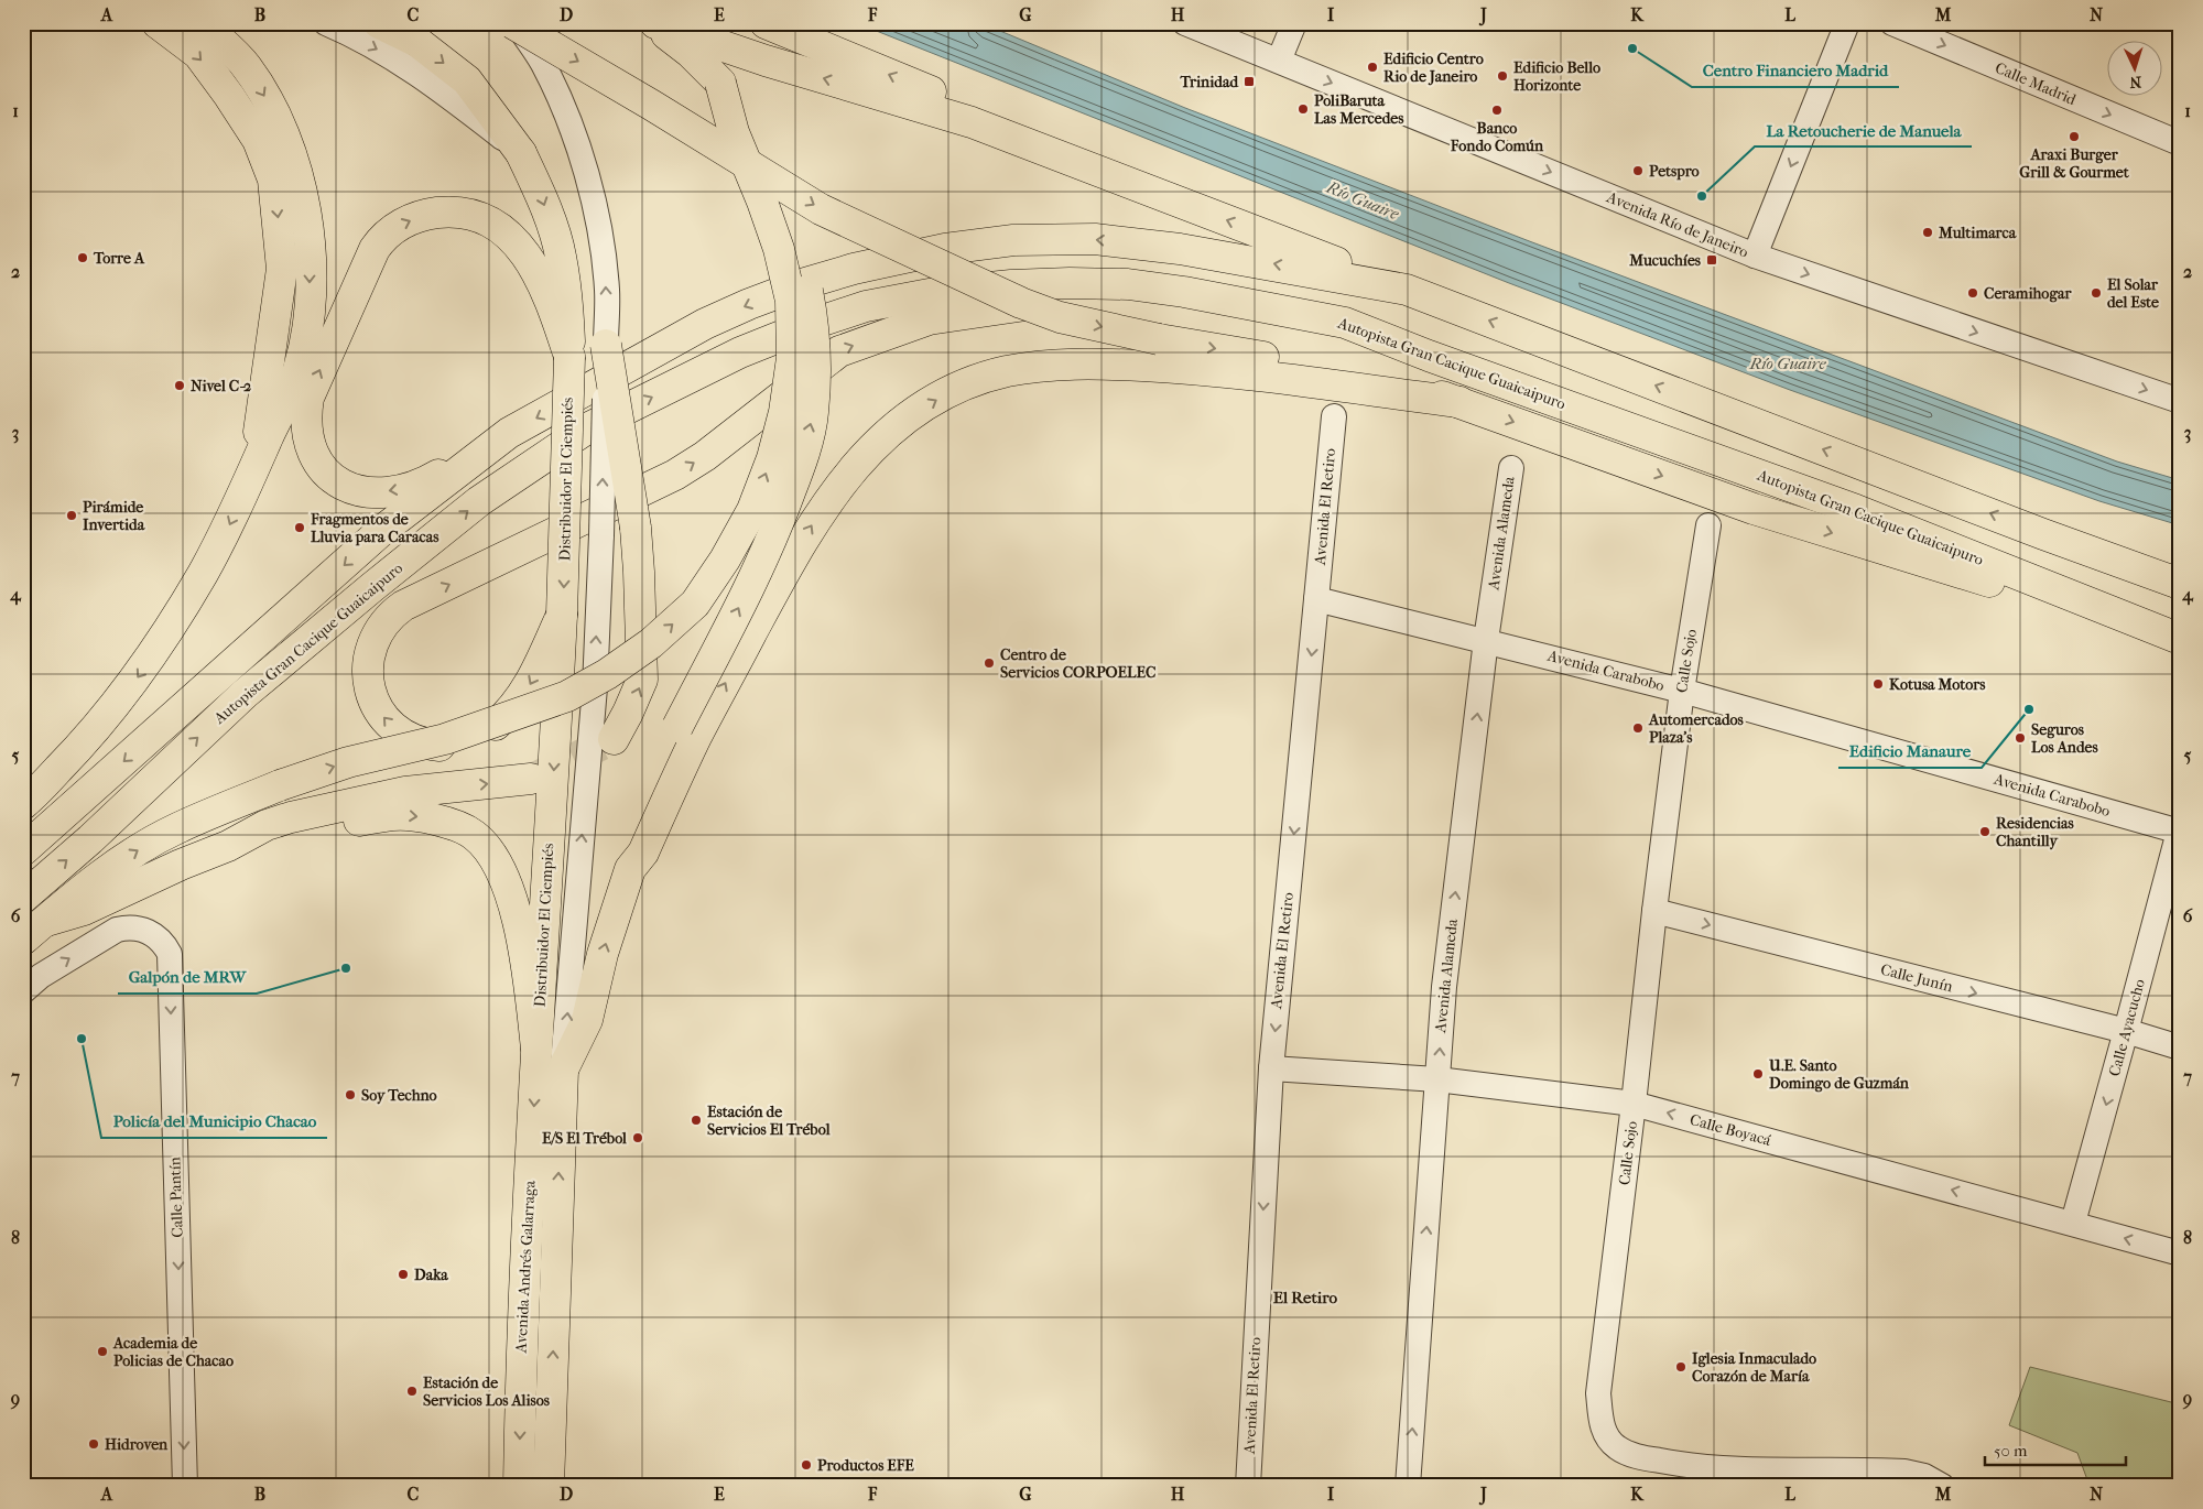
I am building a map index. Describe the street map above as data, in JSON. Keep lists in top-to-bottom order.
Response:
{
  "streets": {
    "main road": ["Autopista Gran Cacique Guaicaipuro", "Distribuidor El Ciempiés", "Avenida Andrés Galarraga"],
    "street": [
      "Calle Madrid",
      "Avenida Río de Janeiro",
      "Avenida El Retiro",
      "Avenida Alameda",
      "Calle Sojo",
      "Avenida Carabobo",
      "Calle Junín",
      "Calle Ayacucho",
      "Calle Boyacá",
      "Calle Pantín"
    ]
  },
  "crossings": [
    ["Distribuidor El Ciempiés", "Avenida Andrés Galarraga"],
    ["Avenida El Retiro", "Avenida Carabobo"],
    ["Avenida El Retiro", "Calle Boyacá"],
    ["Avenida Alameda", "Avenida Carabobo"],
    ["Avenida Alameda", "Calle Boyacá"],
    ["Calle Sojo", "Avenida Carabobo"],
    ["Calle Sojo", "Calle Junín"],
    ["Calle Sojo", "Calle Boyacá"],
    ["Avenida Carabobo", "Calle Ayacucho"],
    ["Calle Junín", "Calle Ayacucho"],
    ["Calle Ayacucho", "Calle Boyacá"]
  ],
  "one_way": [
    "Calle Madrid",
    "Avenida Río de Janeiro",
    "Avenida El Retiro",
    "Avenida Alameda",
    "Calle Junín",
    "Calle Ayacucho",
    "Calle Boyacá"
  ],
  "districts": ["El Retiro"],
  "water": ["Río Guaire"],
  "places": {
    "other": [
      "Centro Financiero Madrid",
      "Edificio Centro Rio de Janeiro",
      "Edificio Bello Horizonte",
      "PoliBaruta Las Mercedes",
      "Banco Fondo Común",
      "Araxi Burger Grill & Gourmet",
      "Petspro",
      "La Retoucherie de Manuela",
      "Multimarca",
      "Torre A",
      "Ceramihogar",
      "El Solar del Este",
      "Nivel C-2",
      "Pirámide Invertida",
      "Fragmentos de Lluvia para Caracas",
      "Centro de Servicios CORPOELEC",
      "Kotusa Motors",
      "Edificio Manaure",
      "Automercados Plaza's",
      "Seguros Los Andes",
      "Residencias Chantilly",
      "Galpón de MRW",
      "Policía del Municipio Chacao",
      "U.E. Santo Domingo de Guzmán",
      "Soy Techno",
      "Estación de Servicios El Trébol",
      "E/S El Trébol",
      "Daka",
      "Academia de Policias de Chacao",
      "Iglesia Inmaculado Corazón de María",
      "Estación de Servicios Los Alisos",
      "Hidroven",
      "Productos EFE"
    ],
    "transit": ["Trinidad", "Mucuchíes"]
  },
  "scale_bar": "50 m",
  "north": "bottom",
  "grid": {
    "columns": [
      "A",
      "B",
      "C",
      "D",
      "E",
      "F",
      "G",
      "H",
      "I",
      "J",
      "K",
      "L",
      "M",
      "N"
    ],
    "rows": [
      "1",
      "2",
      "3",
      "4",
      "5",
      "6",
      "7",
      "8",
      "9"
    ]
  }
}
